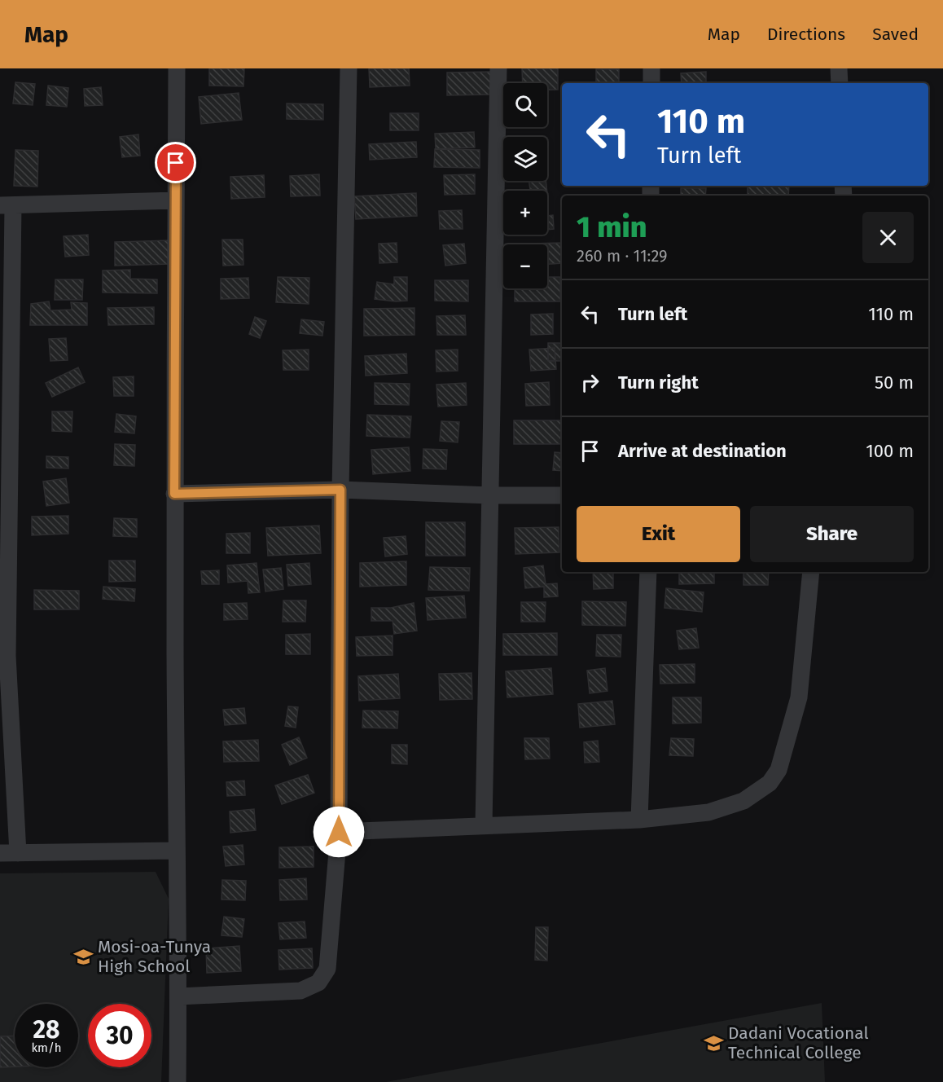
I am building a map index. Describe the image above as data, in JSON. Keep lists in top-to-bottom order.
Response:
{
  "places": {
    "school or university": ["Mosi-oa-Tunya High School", "Dadani Vocational Technical College"]
  },
  "page": {
    "header": "Map",
    "nav": ["Map", "Directions", "Saved"],
    "map_buttons": ["+", "−"],
    "turn": ["110 m", "Turn left"],
    "heading": ["1 min", "260 m · 11:29"],
    "list": [
      {
        "name": "Turn left",
        "value": "110 m"
      },
      {
        "name": "Turn right",
        "value": "50 m"
      },
      {
        "name": "Arrive at destination",
        "value": "100 m"
      }
    ],
    "buttons": ["Exit", "Share"],
    "speed": "28 km/h",
    "limit": "30"
  }
}
